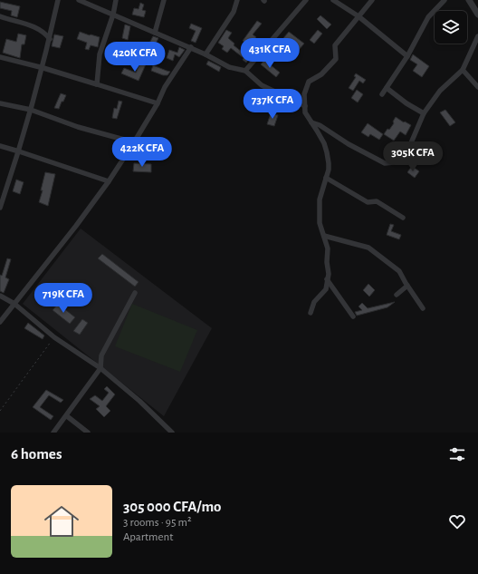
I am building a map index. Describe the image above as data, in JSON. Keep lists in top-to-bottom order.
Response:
{
  "page": {
    "price": [
      "431K CFA",
      "420K CFA",
      "737K CFA",
      "422K CFA",
      "305K CFA",
      "719K CFA"
    ],
    "heading": "6 homes",
    "list": [
      {
        "name": "305 000 CFA/mo",
        "note": "3 rooms · 95 m² · Apartment"
      }
    ]
  }
}
